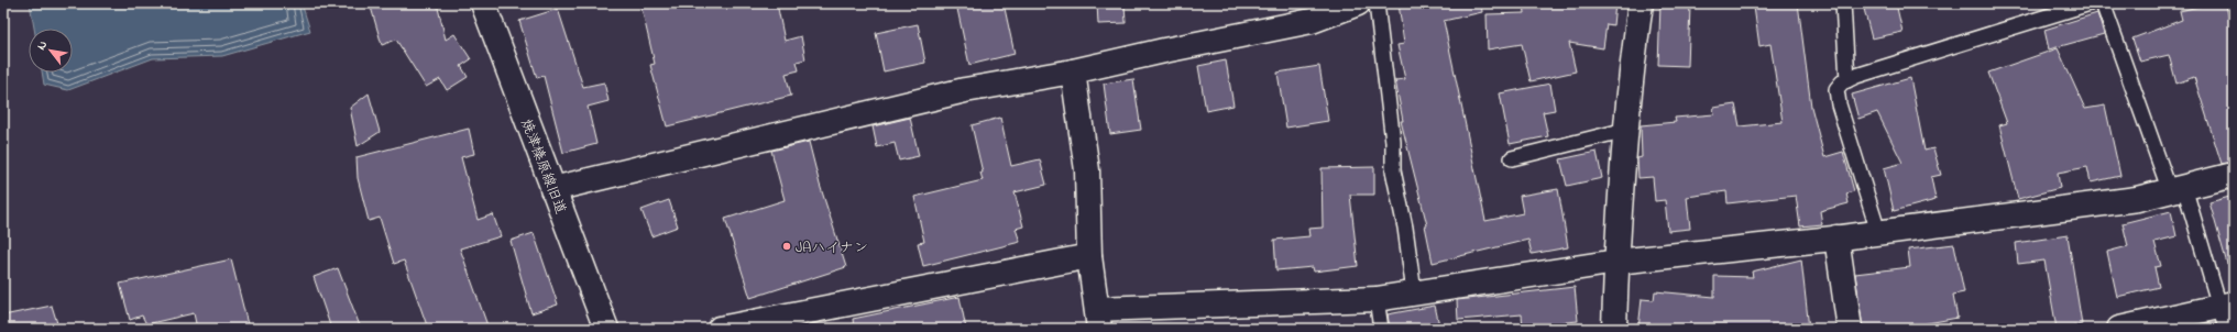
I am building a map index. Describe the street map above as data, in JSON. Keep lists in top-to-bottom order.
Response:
{
  "streets": {
    "street": ["焼津榛原線旧道"]
  },
  "places": ["JAハイナン"],
  "north": "top left"
}
